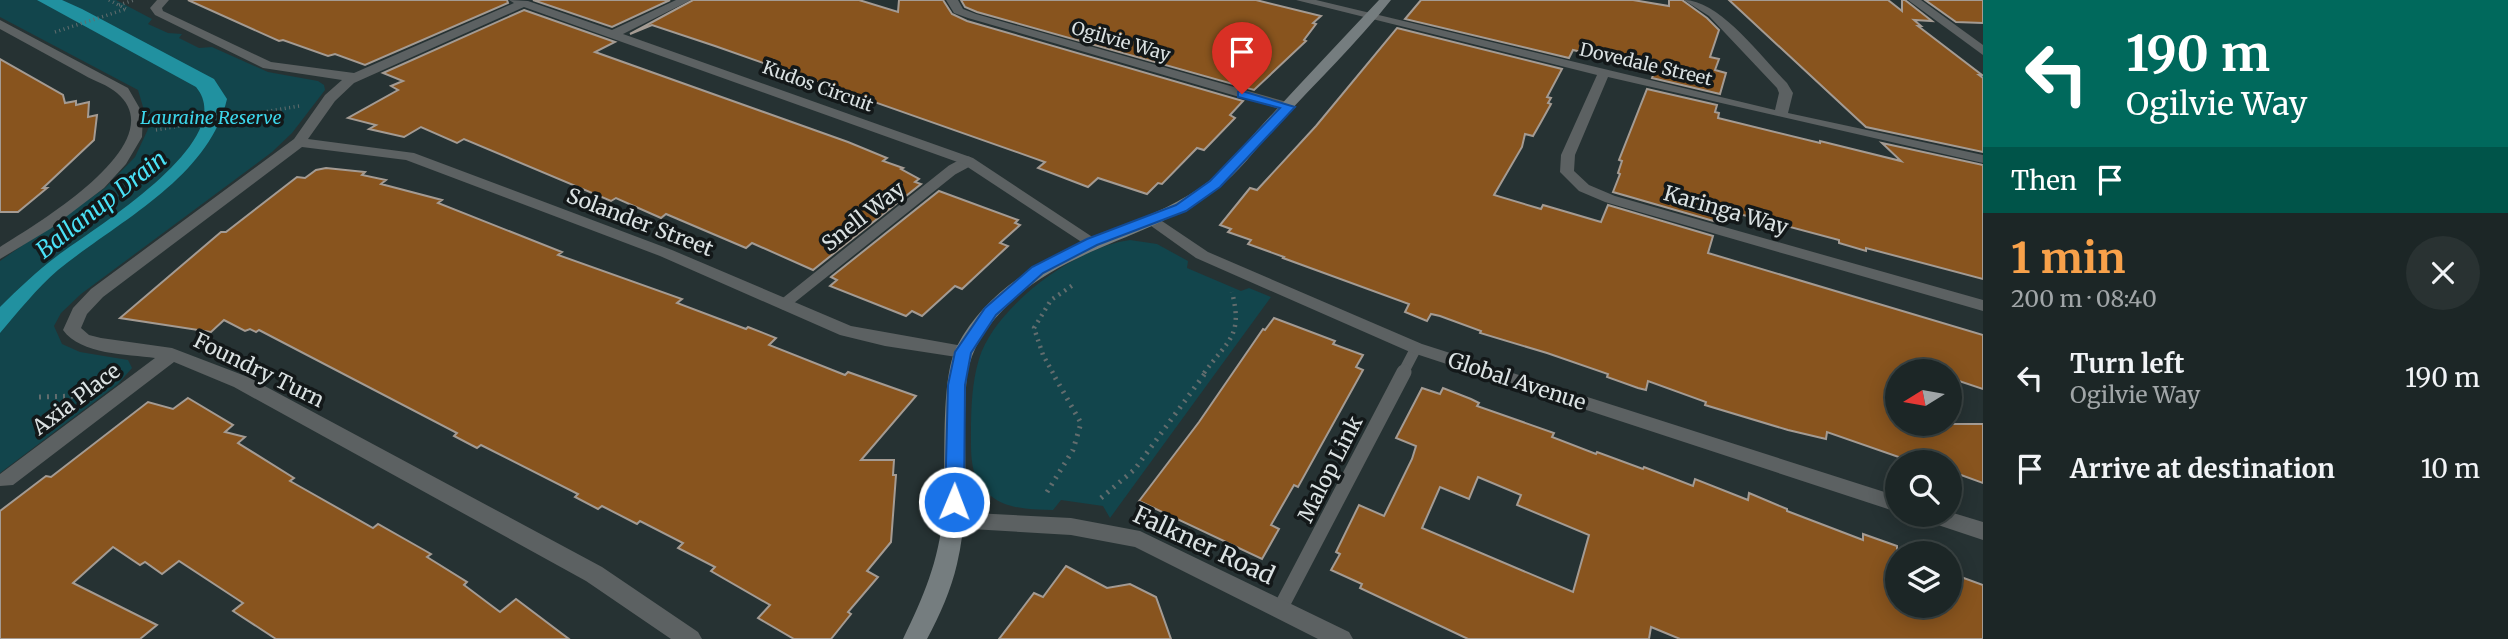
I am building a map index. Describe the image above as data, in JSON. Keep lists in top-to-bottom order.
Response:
{
  "streets": {
    "street": [
      "Ogilvie Way",
      "Dovedale Street",
      "Kudos Circuit",
      "Karinga Way",
      "Solander Street",
      "Foundry Turn",
      "Global Avenue",
      "Axia Place",
      "Falkner Road"
    ],
    "lane": ["Snell Way", "Malop Link"]
  },
  "crossings": [
    ["Dovedale Street", "Karinga Way"],
    ["Kudos Circuit", "Snell Way"],
    ["Kudos Circuit", "Foundry Turn"],
    ["Snell Way", "Solander Street"],
    ["Solander Street", "Foundry Turn"],
    ["Foundry Turn", "Axia Place"],
    ["Global Avenue", "Malop Link"],
    ["Malop Link", "Falkner Road"]
  ],
  "water": ["Ballanup Drain"],
  "parks": ["Lauraine Reserve"],
  "north": "left",
  "page": {
    "turn": ["190 m", "Ogilvie Way"],
    "then": "Then",
    "heading": ["1 min", "200 m · 08:40"],
    "list": [
      {
        "name": "Turn left",
        "note": "Ogilvie Way",
        "value": "190 m"
      },
      {
        "name": "Arrive at destination",
        "value": "10 m"
      }
    ]
  }
}
